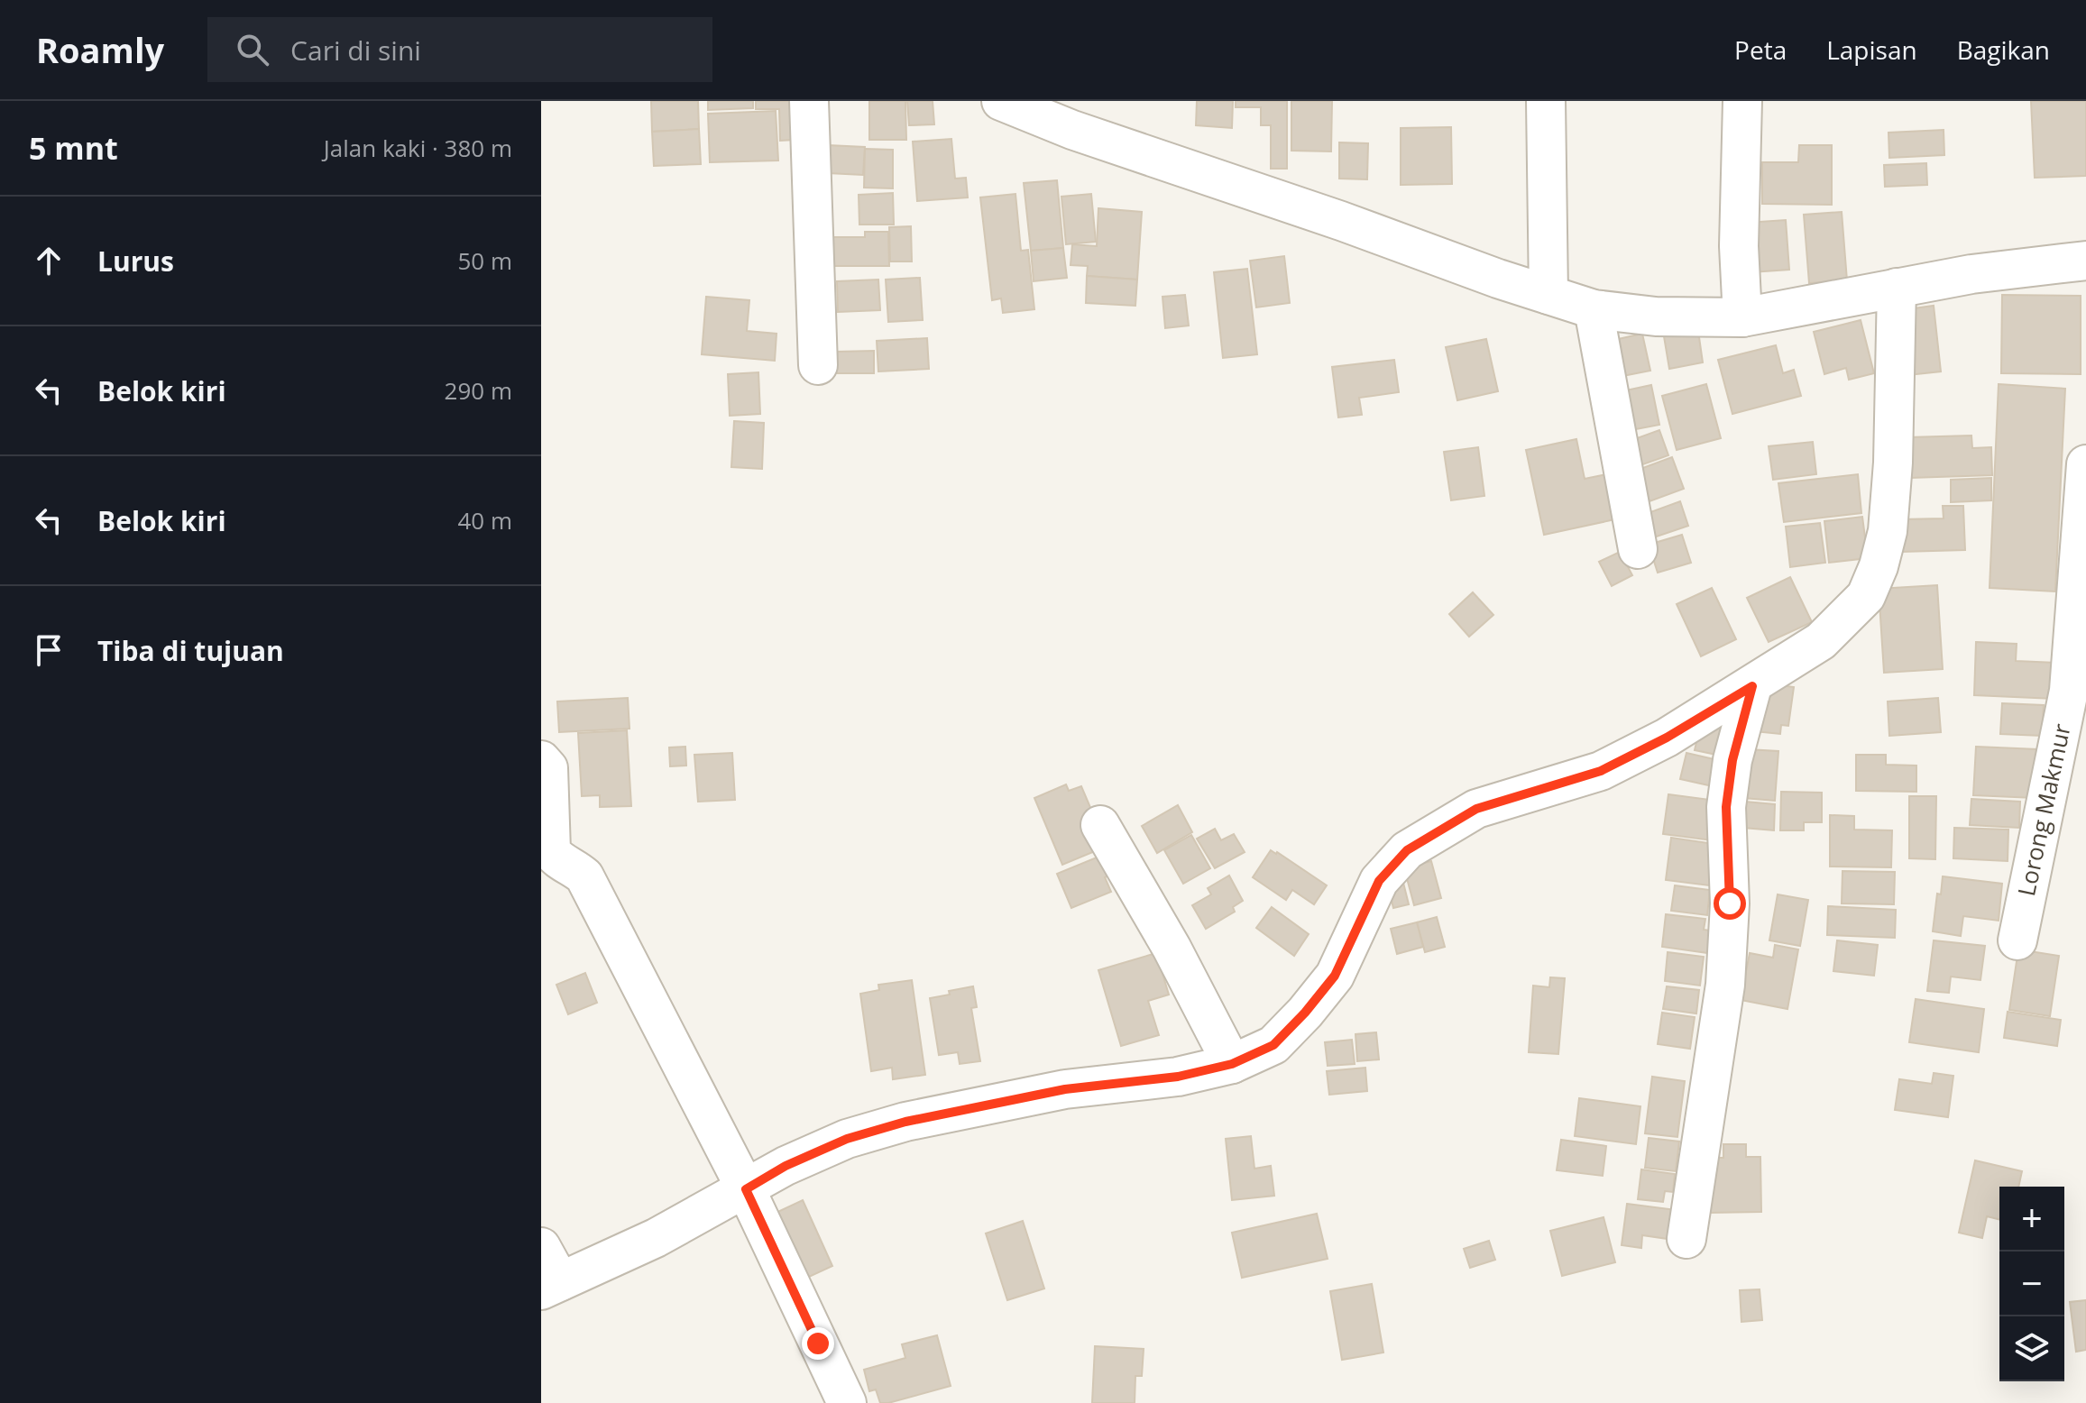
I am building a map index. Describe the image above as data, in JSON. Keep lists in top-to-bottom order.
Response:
{
  "streets": {
    "street": ["Lorong Makmur"]
  },
  "page": {
    "header": "Roamly",
    "search": "Cari di sini",
    "nav": ["Peta", "Lapisan", "Bagikan"],
    "heading": ["5 mnt", "Jalan kaki · 380 m"],
    "list": [
      ["Lurus", "50 m"],
      ["Belok kiri", "290 m"],
      ["Belok kiri", "40 m"],
      "Tiba di tujuan"
    ],
    "map_buttons": ["+", "−"]
  }
}
